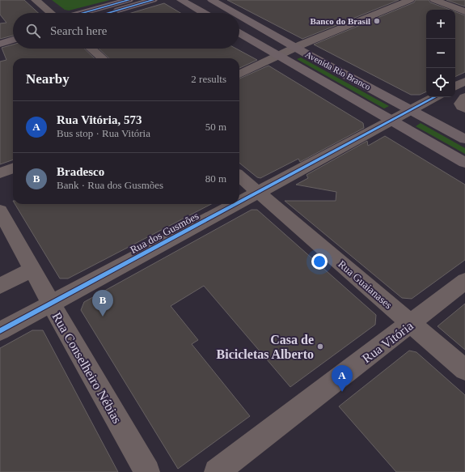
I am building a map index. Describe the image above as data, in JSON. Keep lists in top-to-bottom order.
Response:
{
  "streets": {
    "main road": ["Avenida Rio Branco"],
    "street": [
      "Rua dos Gusmões",
      "Rua Guaianases",
      "Rua Vitória",
      "Rua Conselheiro Nébias"
    ]
  },
  "crossings": [
    ["Avenida Rio Branco", "Rua dos Gusmões"],
    ["Rua dos Gusmões", "Rua Guaianases"],
    ["Rua dos Gusmões", "Rua Conselheiro Nébias"],
    ["Rua Guaianases", "Rua Vitória"]
  ],
  "places": ["Banco do Brasil", "Casa de Bicicletas Alberto"],
  "page": {
    "map_buttons": ["+", "−"],
    "search": "Search here",
    "heading": ["Nearby", "2 results"],
    "list": [
      {
        "mark": "A",
        "name": "Rua Vitória, 573",
        "note": "Bus stop · Rua Vitória",
        "value": "50 m"
      },
      {
        "mark": "B",
        "name": "Bradesco",
        "note": "Bank · Rua dos Gusmões",
        "value": "80 m"
      }
    ],
    "pins": ["B", "A"]
  }
}
